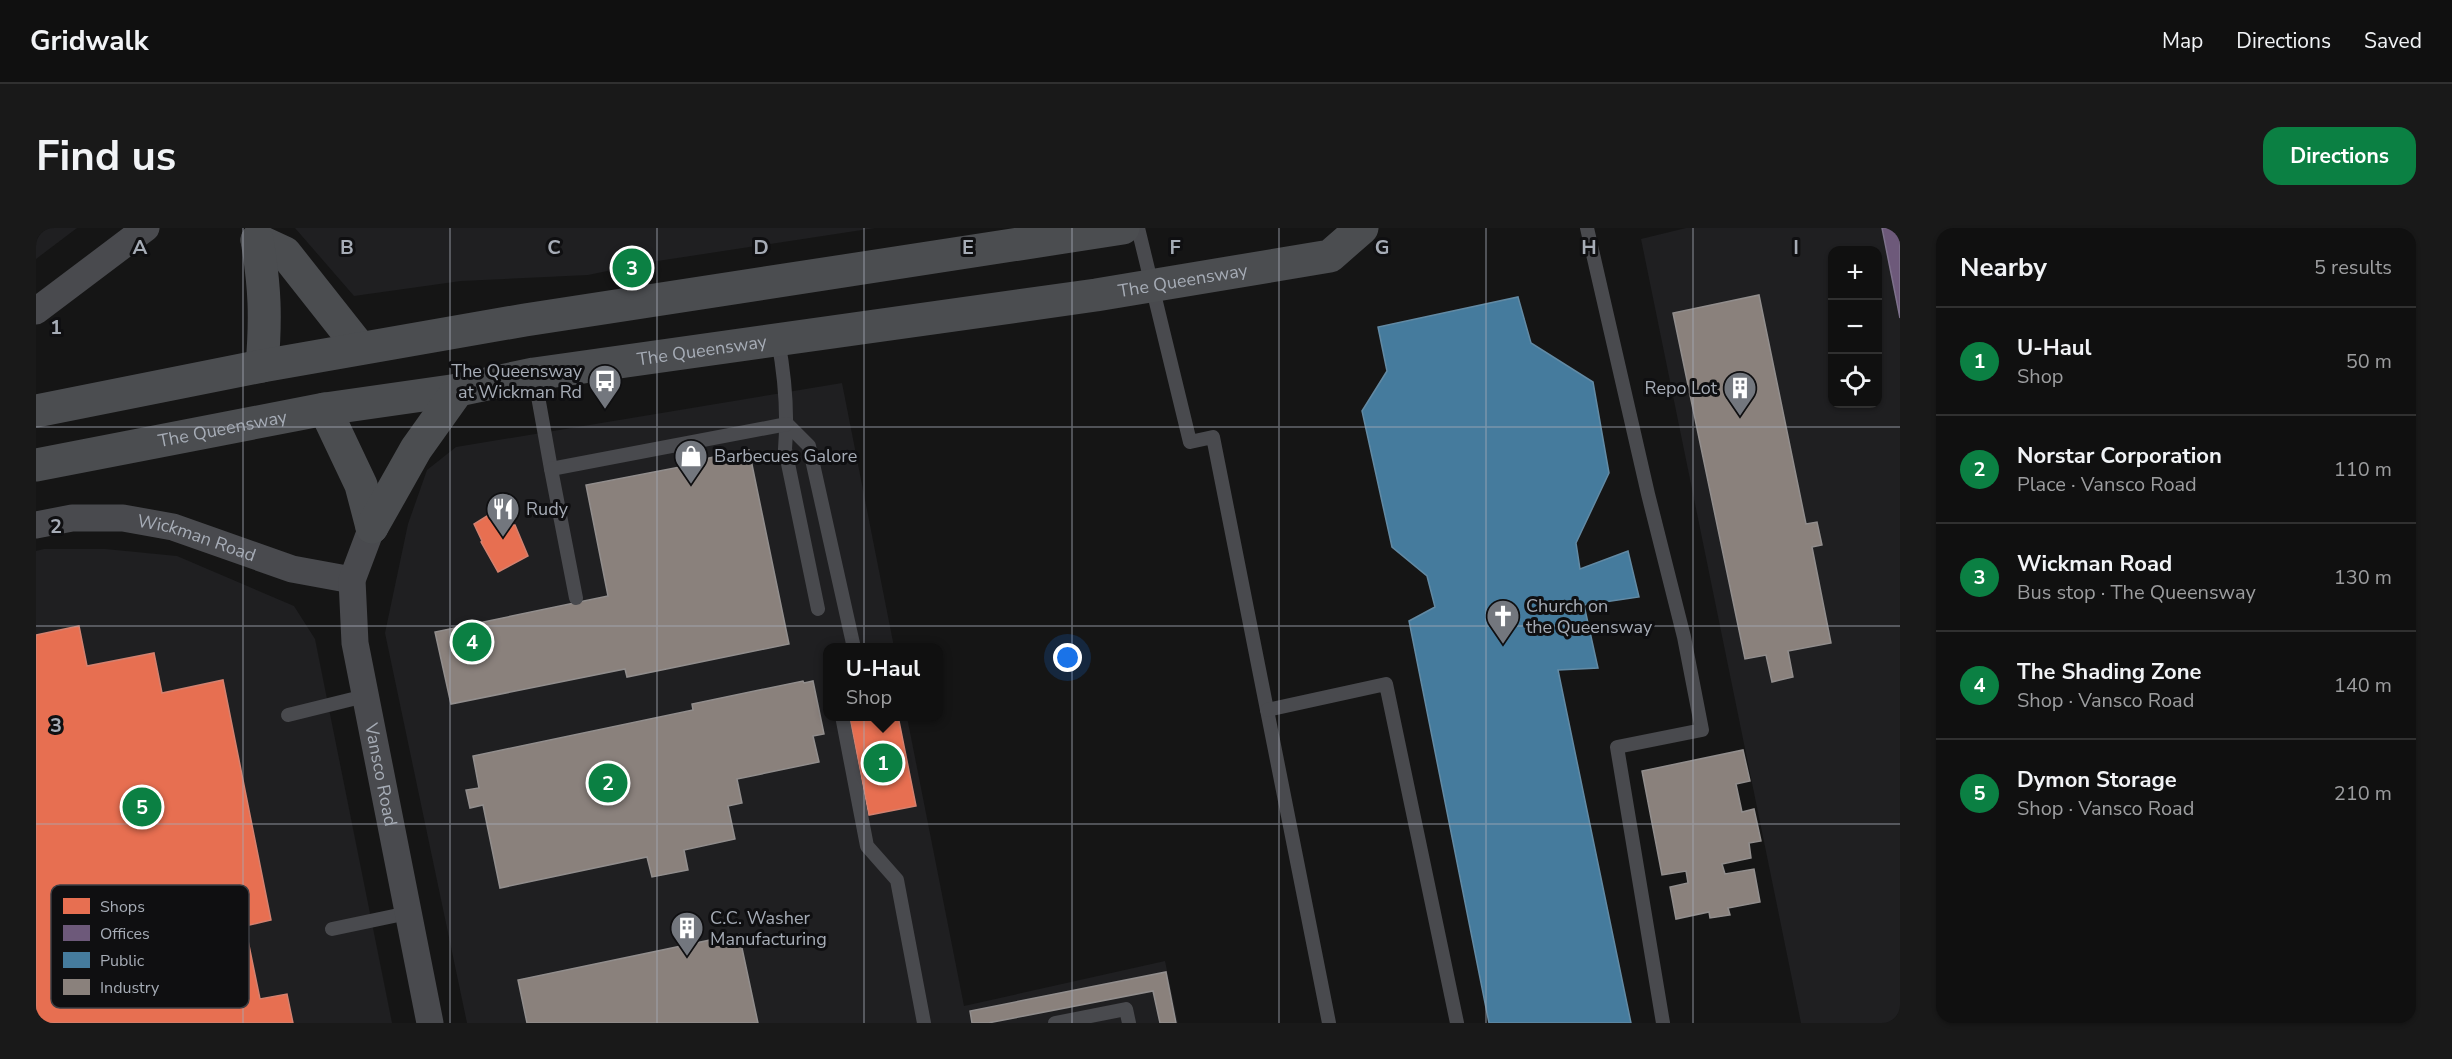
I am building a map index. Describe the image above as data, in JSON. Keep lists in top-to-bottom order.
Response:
{
  "streets": {
    "main road": ["The Queensway"],
    "street": ["Wickman Road", "Vansco Road"]
  },
  "crossings": [
    ["Wickman Road", "Vansco Road"]
  ],
  "places": {
    "bus stop": ["The Queensway at Wickman Rd"],
    "building": ["Repo Lot", "C.C. Washer Manufacturing"],
    "shop": ["Barbecues Galore"],
    "restaurant": ["Rudy"],
    "church": ["Church on the Queensway"]
  },
  "legend": [
    "Shops",
    "Offices",
    "Public",
    "Industry"
  ],
  "page": {
    "header": "Gridwalk",
    "nav": ["Map", "Directions", "Saved"],
    "buttons": "Directions",
    "title": "Find us",
    "heading": ["Nearby", "5 results"],
    "map_buttons": ["+", "−"],
    "pins": [
      "3",
      "4",
      "1",
      "2",
      "5"
    ],
    "list": [
      {
        "mark": "1",
        "name": "U-Haul",
        "note": "Shop",
        "value": "50 m"
      },
      {
        "mark": "2",
        "name": "Norstar Corporation",
        "note": "Place · Vansco Road",
        "value": "110 m"
      },
      {
        "mark": "3",
        "name": "Wickman Road",
        "note": "Bus stop · The Queensway",
        "value": "130 m"
      },
      {
        "mark": "4",
        "name": "The Shading Zone",
        "note": "Shop · Vansco Road",
        "value": "140 m"
      },
      {
        "mark": "5",
        "name": "Dymon Storage",
        "note": "Shop · Vansco Road",
        "value": "210 m"
      }
    ],
    "popup": ["U-Haul", "Shop"]
  },
  "grid": {
    "columns": [
      "A",
      "B",
      "C",
      "D",
      "E",
      "F",
      "G",
      "H",
      "I"
    ],
    "rows": ["1", "2", "3"]
  }
}
